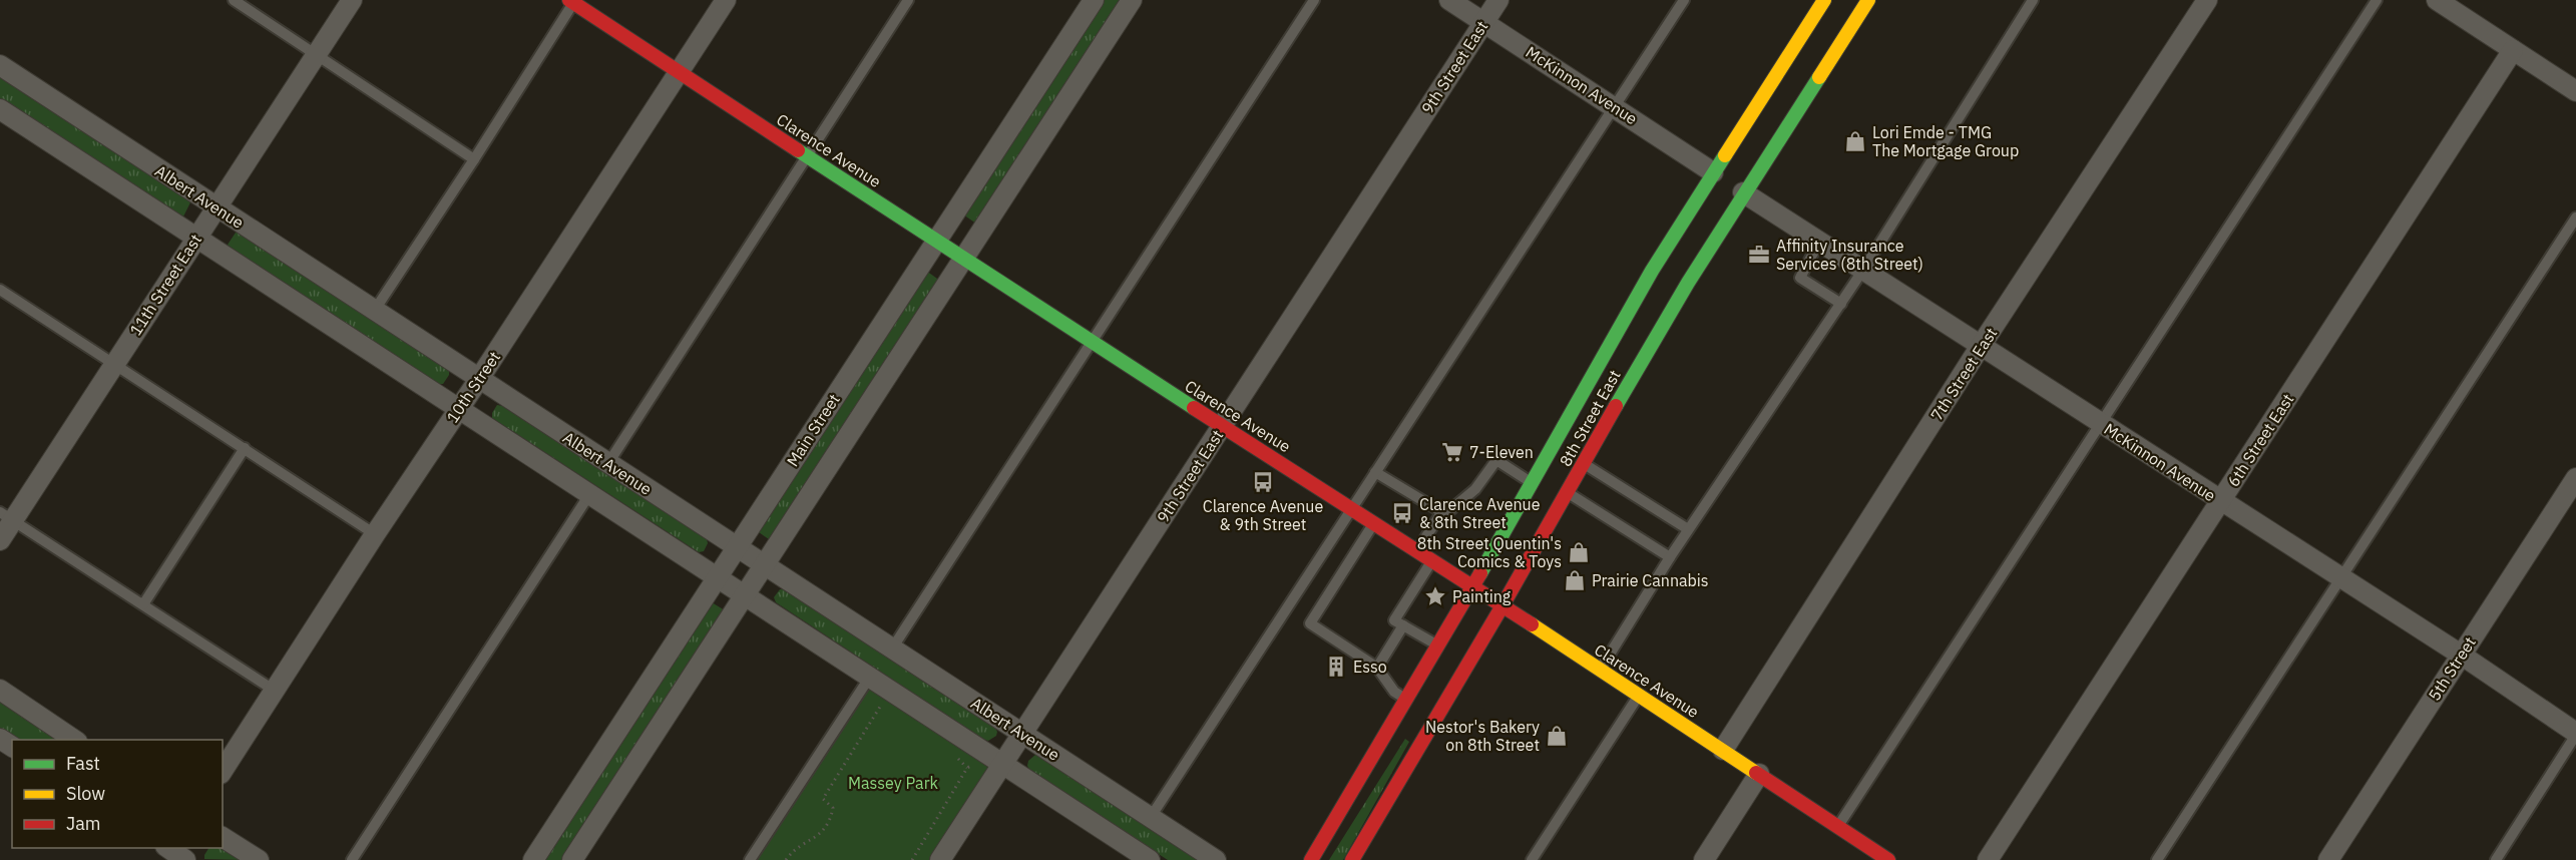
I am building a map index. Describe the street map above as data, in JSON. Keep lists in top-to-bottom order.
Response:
{
  "streets": {
    "main road": ["Clarence Avenue", "8th Street East"],
    "street": [
      "9th Street East",
      "McKinnon Avenue",
      "Albert Avenue",
      "11th Street East",
      "7th Street East",
      "10th Street",
      "Main Street",
      "6th Street East",
      "5th Street"
    ]
  },
  "crossings": [
    ["9th Street East", "McKinnon Avenue"],
    ["9th Street East", "Clarence Avenue"],
    ["9th Street East", "Albert Avenue"],
    ["McKinnon Avenue", "7th Street East"],
    ["McKinnon Avenue", "8th Street East"],
    ["McKinnon Avenue", "6th Street East"],
    ["McKinnon Avenue", "5th Street"],
    ["Clarence Avenue", "7th Street East"],
    ["Clarence Avenue", "10th Street"],
    ["Clarence Avenue", "8th Street East"],
    ["Clarence Avenue", "Main Street"],
    ["Albert Avenue", "11th Street East"],
    ["Albert Avenue", "10th Street"],
    ["Albert Avenue", "Main Street"]
  ],
  "parks": ["Massey Park"],
  "places": {
    "shop": [
      "Lori Emde - TMG The Mortgage Group",
      "8th Street Quentin's Comics & Toys",
      "Prairie Cannabis",
      "Nestor's Bakery on 8th Street"
    ],
    "office": ["Affinity Insurance Services (8th Street)"],
    "supermarket": ["7-Eleven"],
    "bus stop": ["Clarence Avenue & 9th Street", "Clarence Avenue & 8th Street"],
    "place": ["Painting"],
    "building": ["Esso"]
  },
  "legend": ["Fast", "Slow", "Jam"]
}
